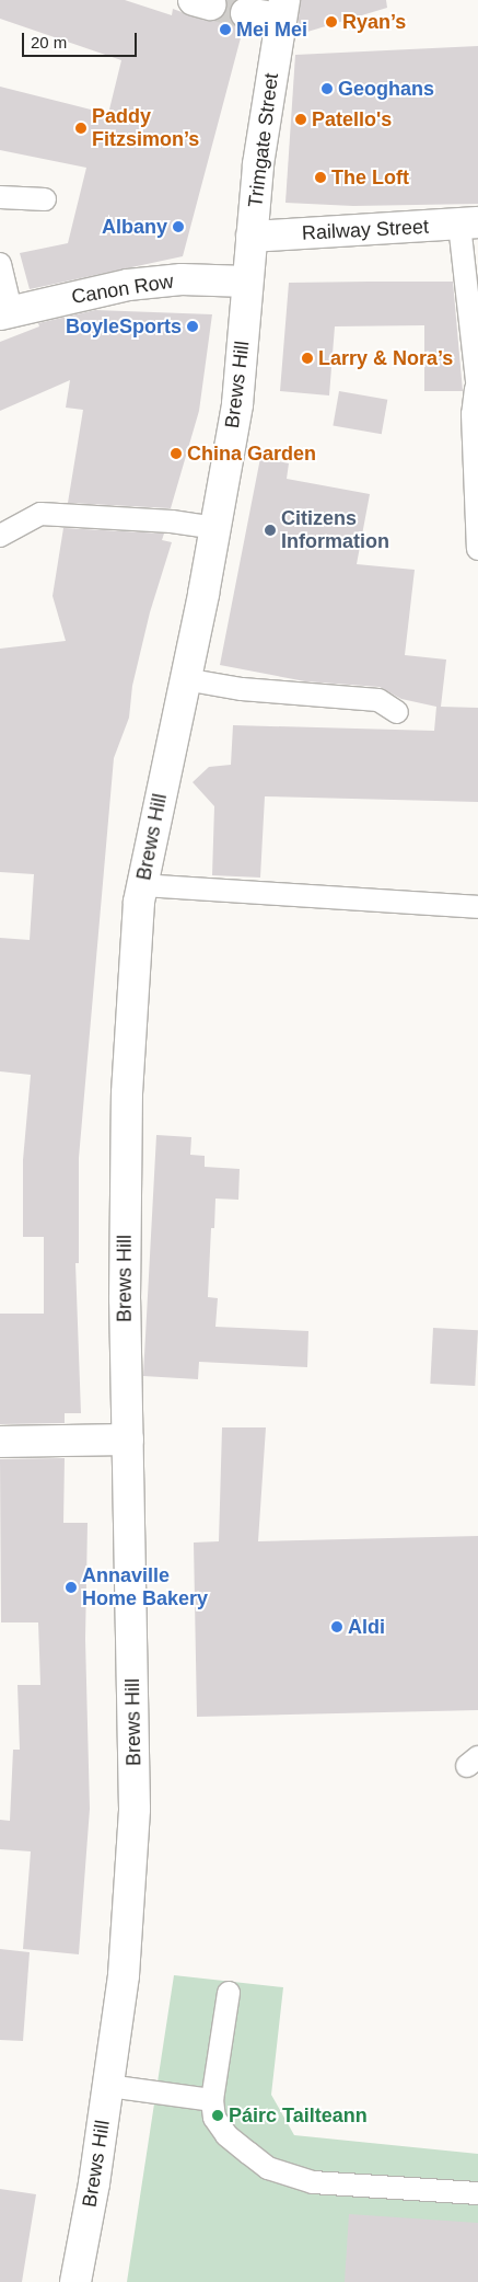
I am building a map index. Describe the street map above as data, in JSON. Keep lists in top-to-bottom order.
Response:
{
  "streets": {
    "street": [
      "Trimgate Street",
      "Railway Street",
      "Canon Row",
      "Brews Hill"
    ]
  },
  "crossings": [
    ["Trimgate Street", "Railway Street"],
    ["Trimgate Street", "Canon Row"],
    ["Trimgate Street", "Brews Hill"],
    ["Canon Row", "Brews Hill"]
  ],
  "places": [
    "Ryan’s",
    "Mei Mei",
    "Geoghans",
    "Patello's",
    "Paddy Fitzsimon’s",
    "The Loft",
    "Albany",
    "BoyleSports",
    "Larry & Nora’s",
    "China Garden",
    "Citizens Information",
    "Annaville Home Bakery",
    "Aldi",
    "Páirc Tailteann"
  ],
  "scale_bar": "20 m"
}
